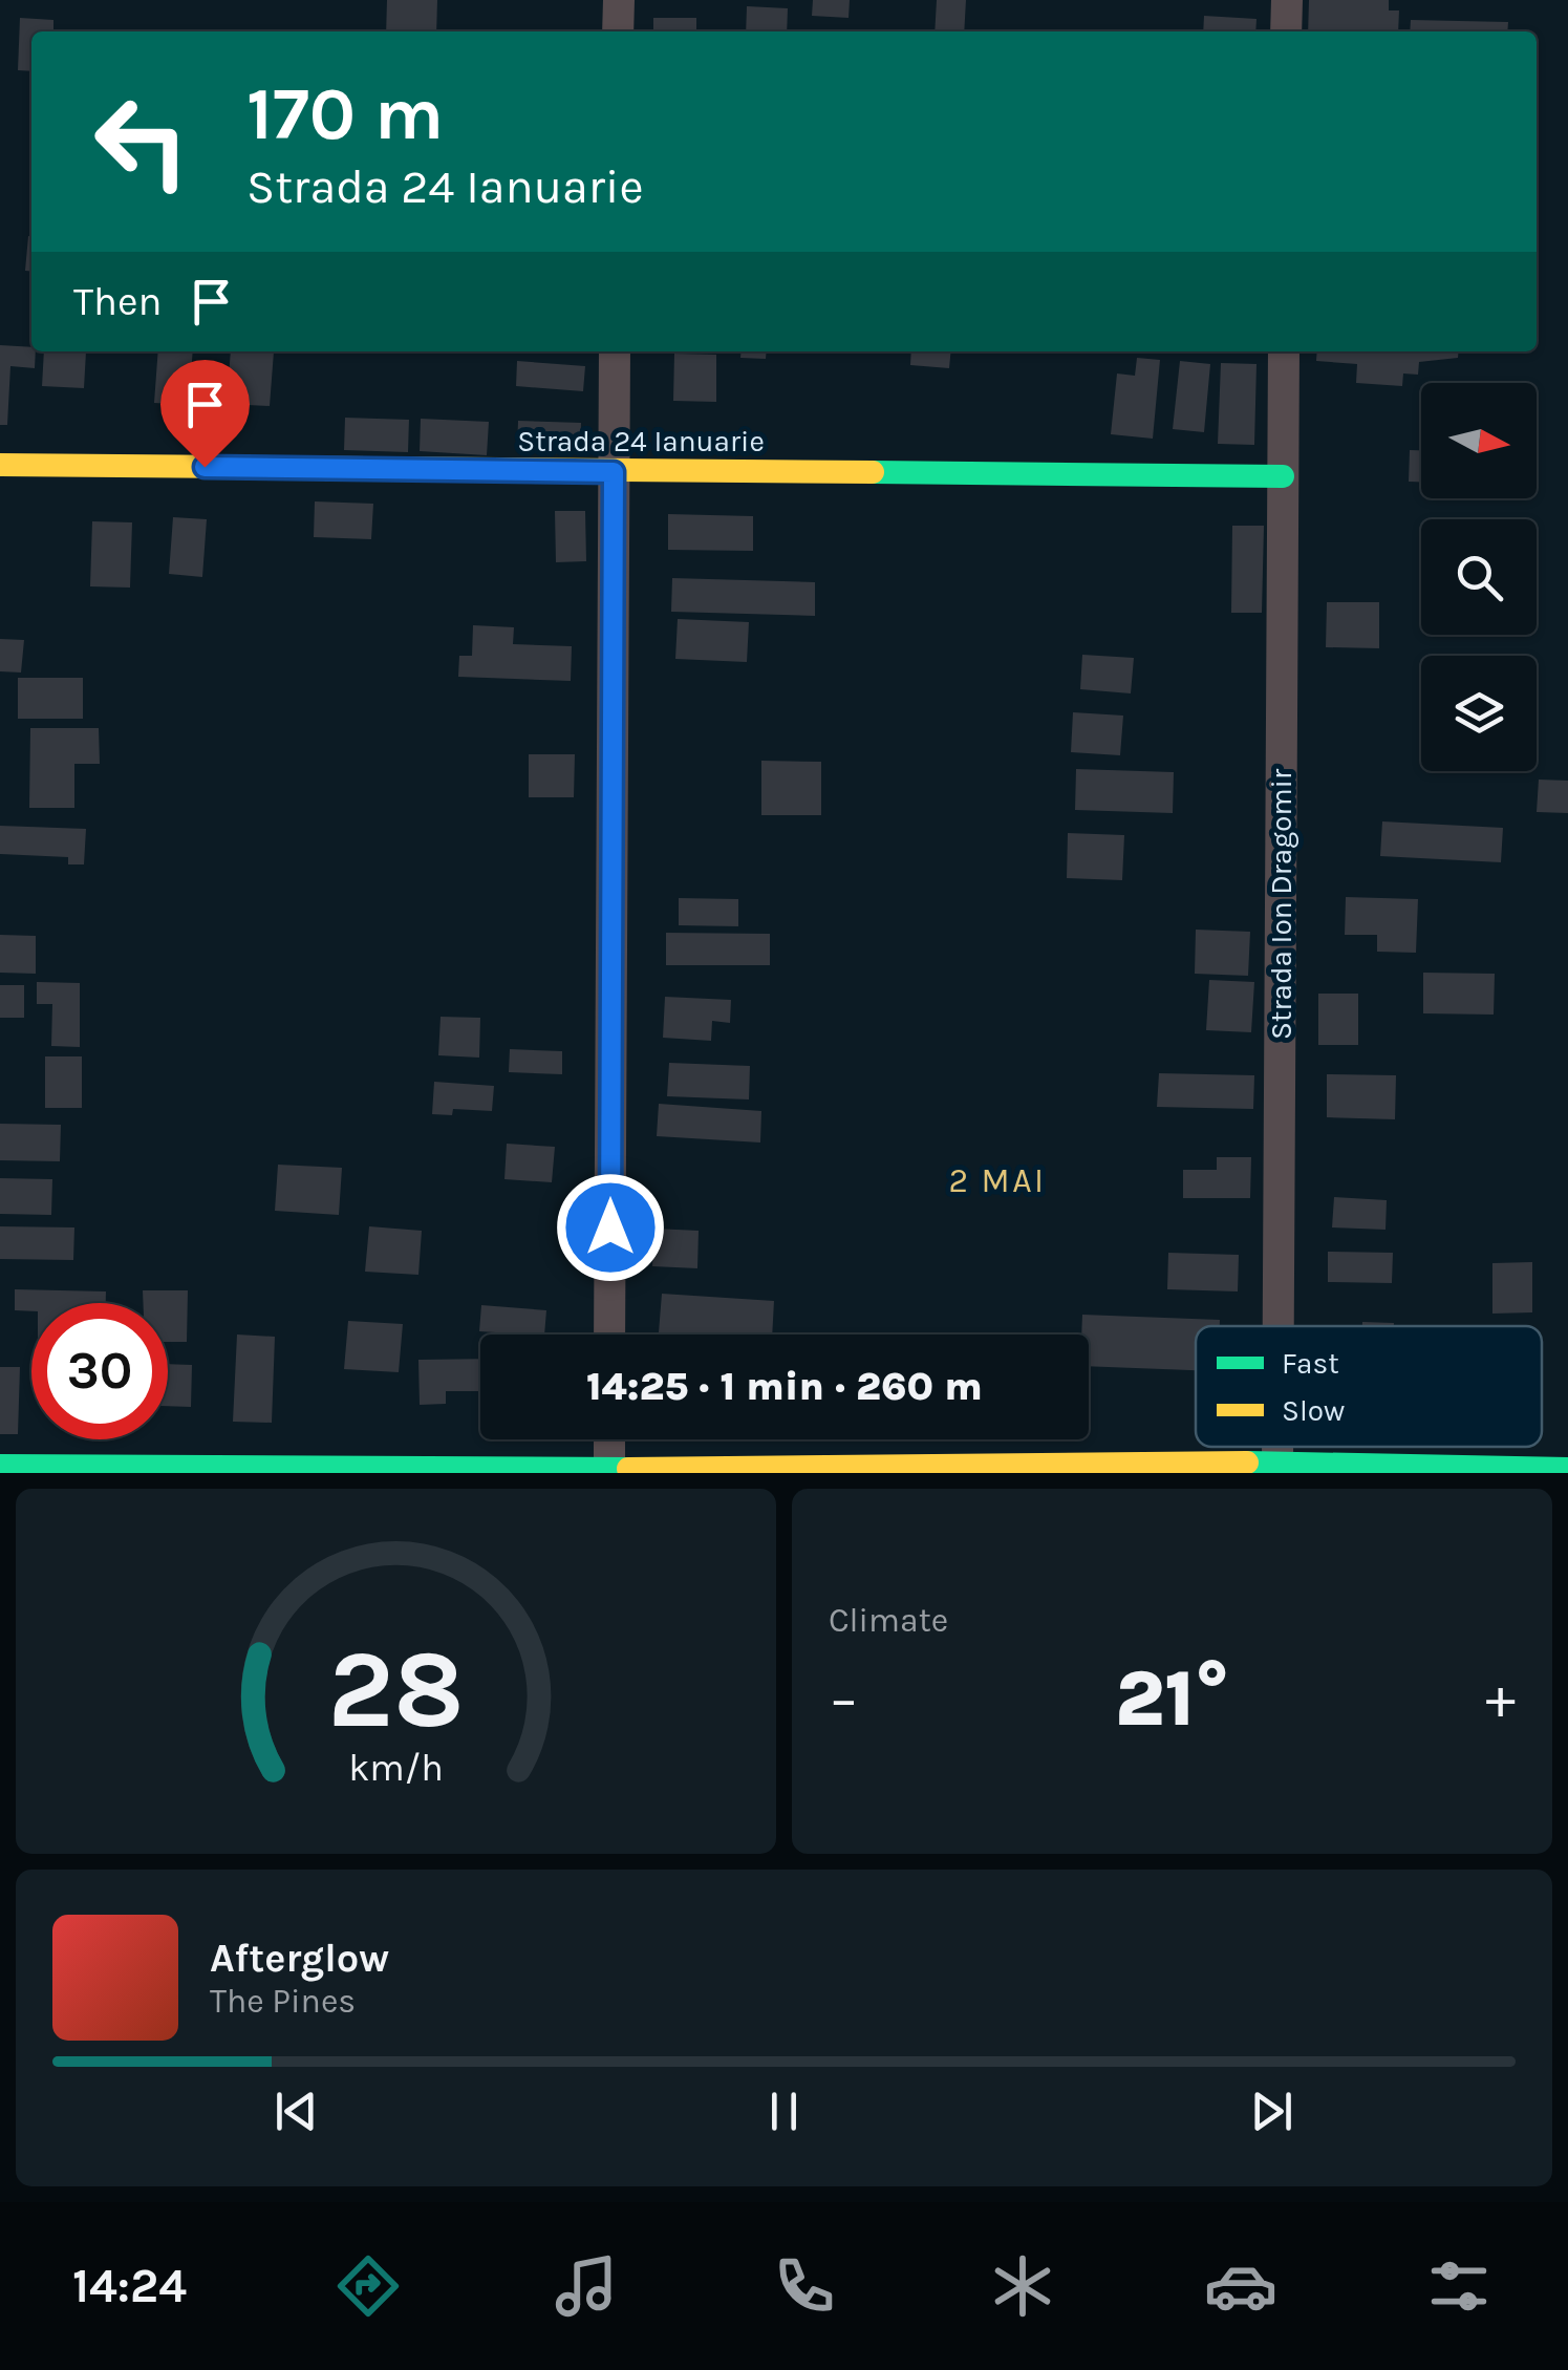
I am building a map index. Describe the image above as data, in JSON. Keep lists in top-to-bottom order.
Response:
{
  "streets": {
    "street": ["Strada 24 Ianuarie", "Strada Ion Dragomir"]
  },
  "crossings": [
    ["Strada 24 Ianuarie", "Strada Ion Dragomir"]
  ],
  "districts": ["2 MAI"],
  "legend": ["Fast", "Slow"],
  "north": "right",
  "page": {
    "turn": ["170 m", "Strada 24 Ianuarie"],
    "then": "Then",
    "limit": "30",
    "trip": "14:25 · 1 min · 260 m",
    "tile": "Climate",
    "heat": ["−", "21°", "+"],
    "song": ["Afterglow", "The Pines"],
    "tabs": "14:24",
    "gauge": ["28", "km/h"]
  }
}
